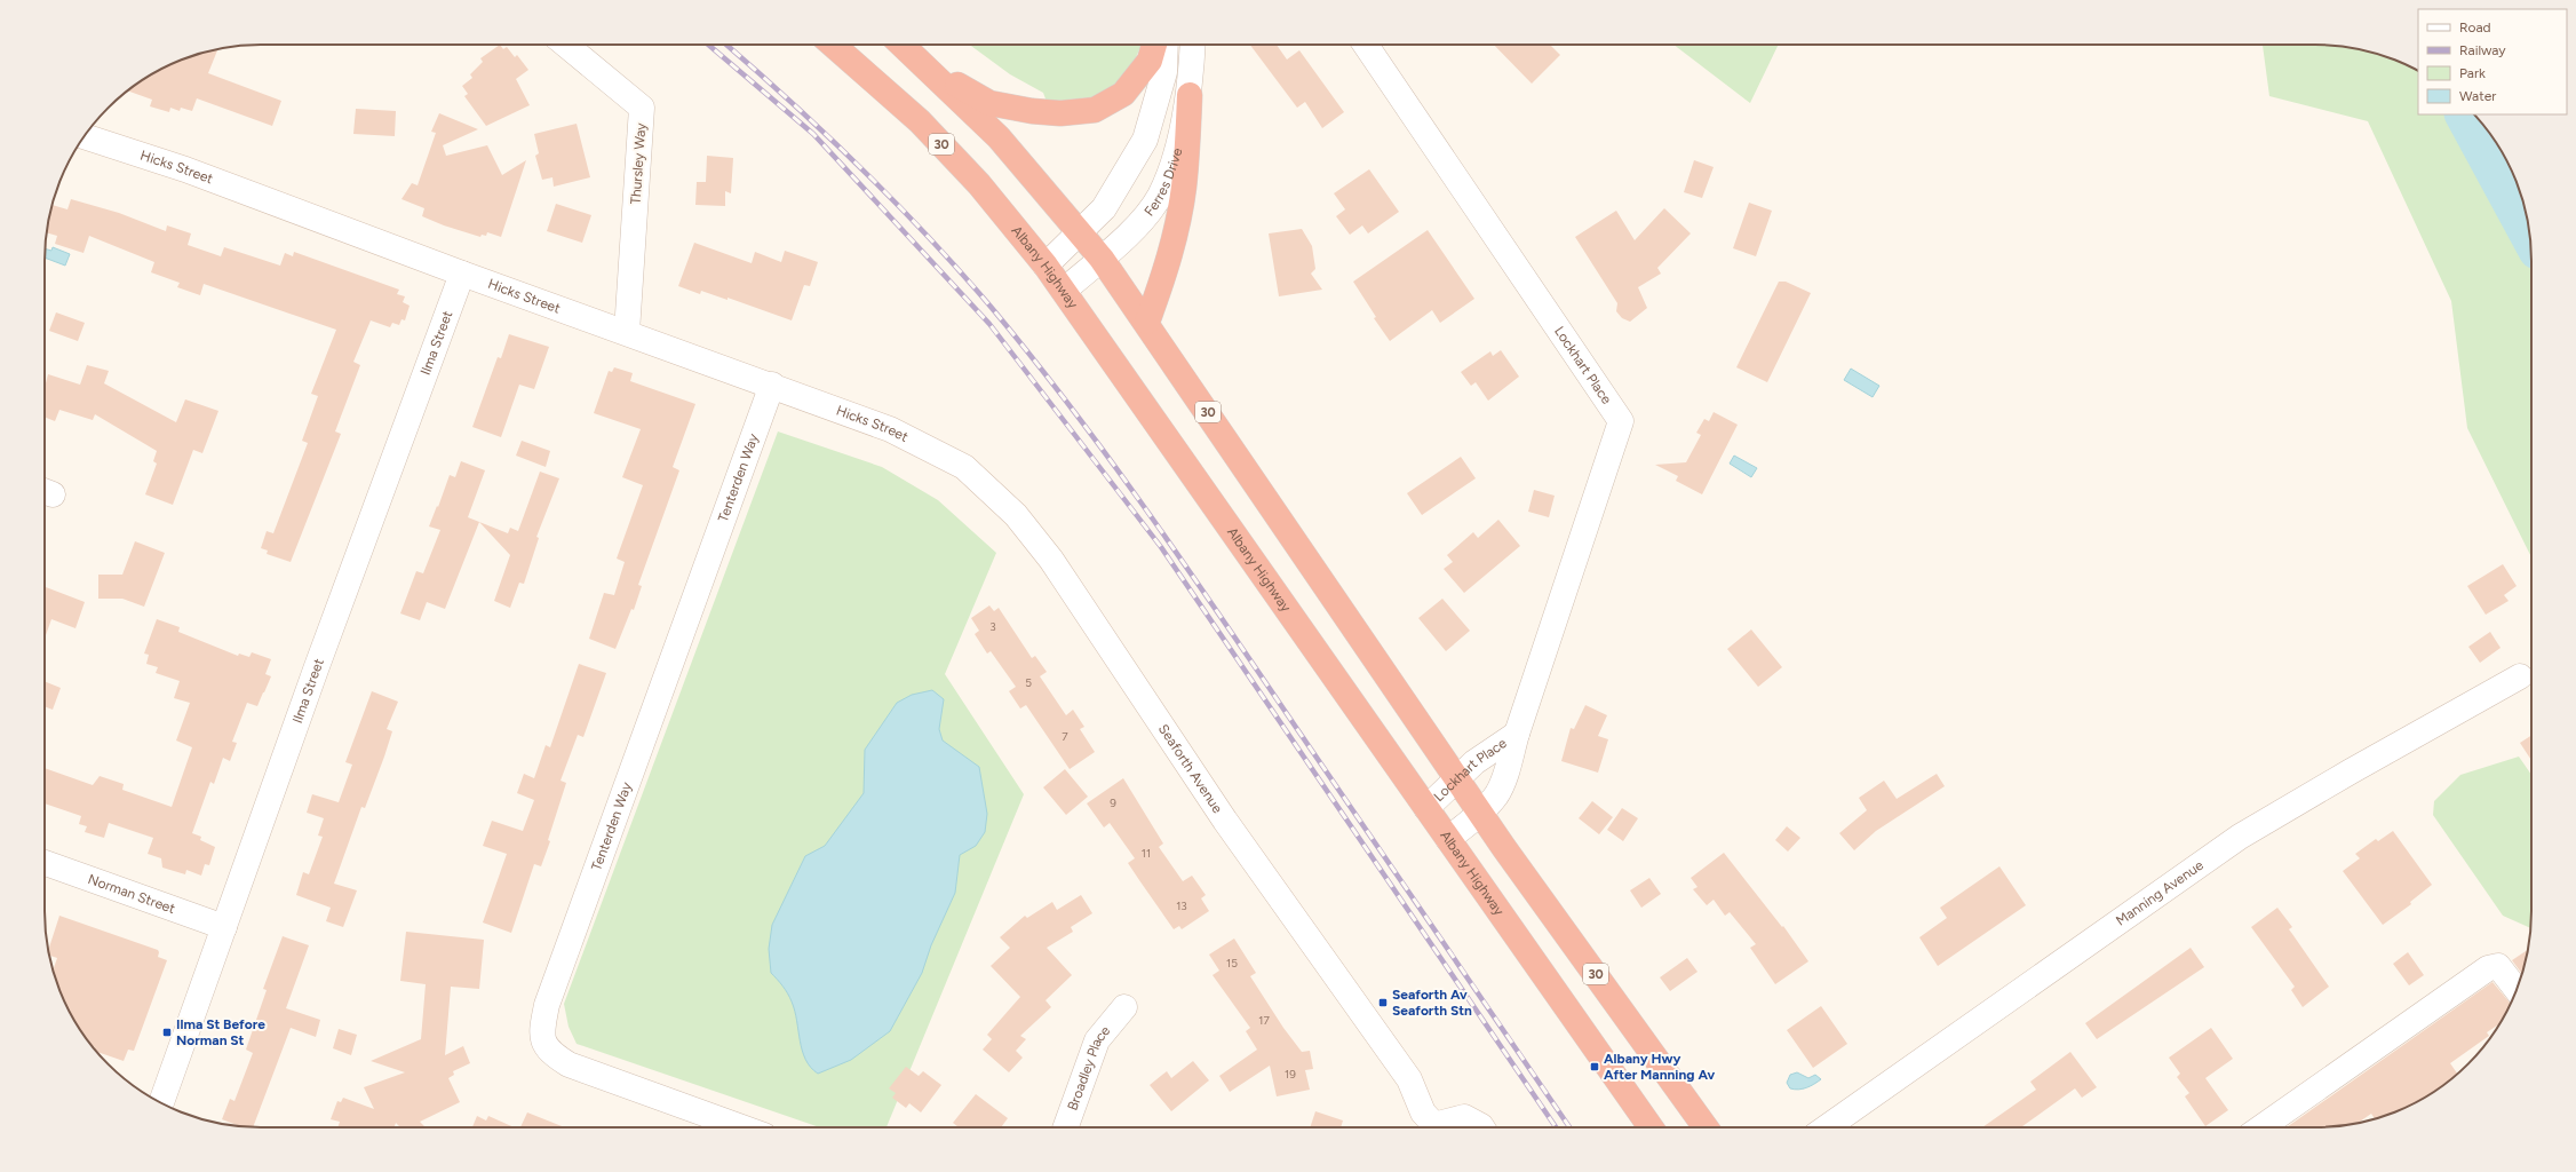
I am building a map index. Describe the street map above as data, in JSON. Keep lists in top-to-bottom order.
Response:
{
  "streets": {
    "highway": ["30", "Albany Highway"],
    "street": [
      "Thursley Way",
      "Hicks Street",
      "Ferres Drive",
      "Ilma Street",
      "Lockhart Place",
      "Tenterden Way",
      "Seaforth Avenue",
      "Norman Street",
      "Manning Avenue",
      "Broadley Place"
    ]
  },
  "crossings": [
    ["30", "Ferres Drive"],
    ["30", "Lockhart Place"],
    ["Thursley Way", "Hicks Street"],
    ["Hicks Street", "Ilma Street"],
    ["Hicks Street", "Tenterden Way"],
    ["Hicks Street", "Seaforth Avenue"],
    ["Ferres Drive", "Albany Highway"],
    ["Albany Highway", "Lockhart Place"],
    ["Ilma Street", "Norman Street"]
  ],
  "places": {
    "transit": ["Seaforth Av Seaforth Stn", "Ilma St Before Norman St", "Albany Hwy After Manning Av"]
  },
  "house_numbers": [
    "3",
    "5",
    "7",
    "9",
    "11",
    "13",
    "15",
    "17",
    "19"
  ],
  "legend": [
    "Road",
    "Railway",
    "Park",
    "Water"
  ]
}
